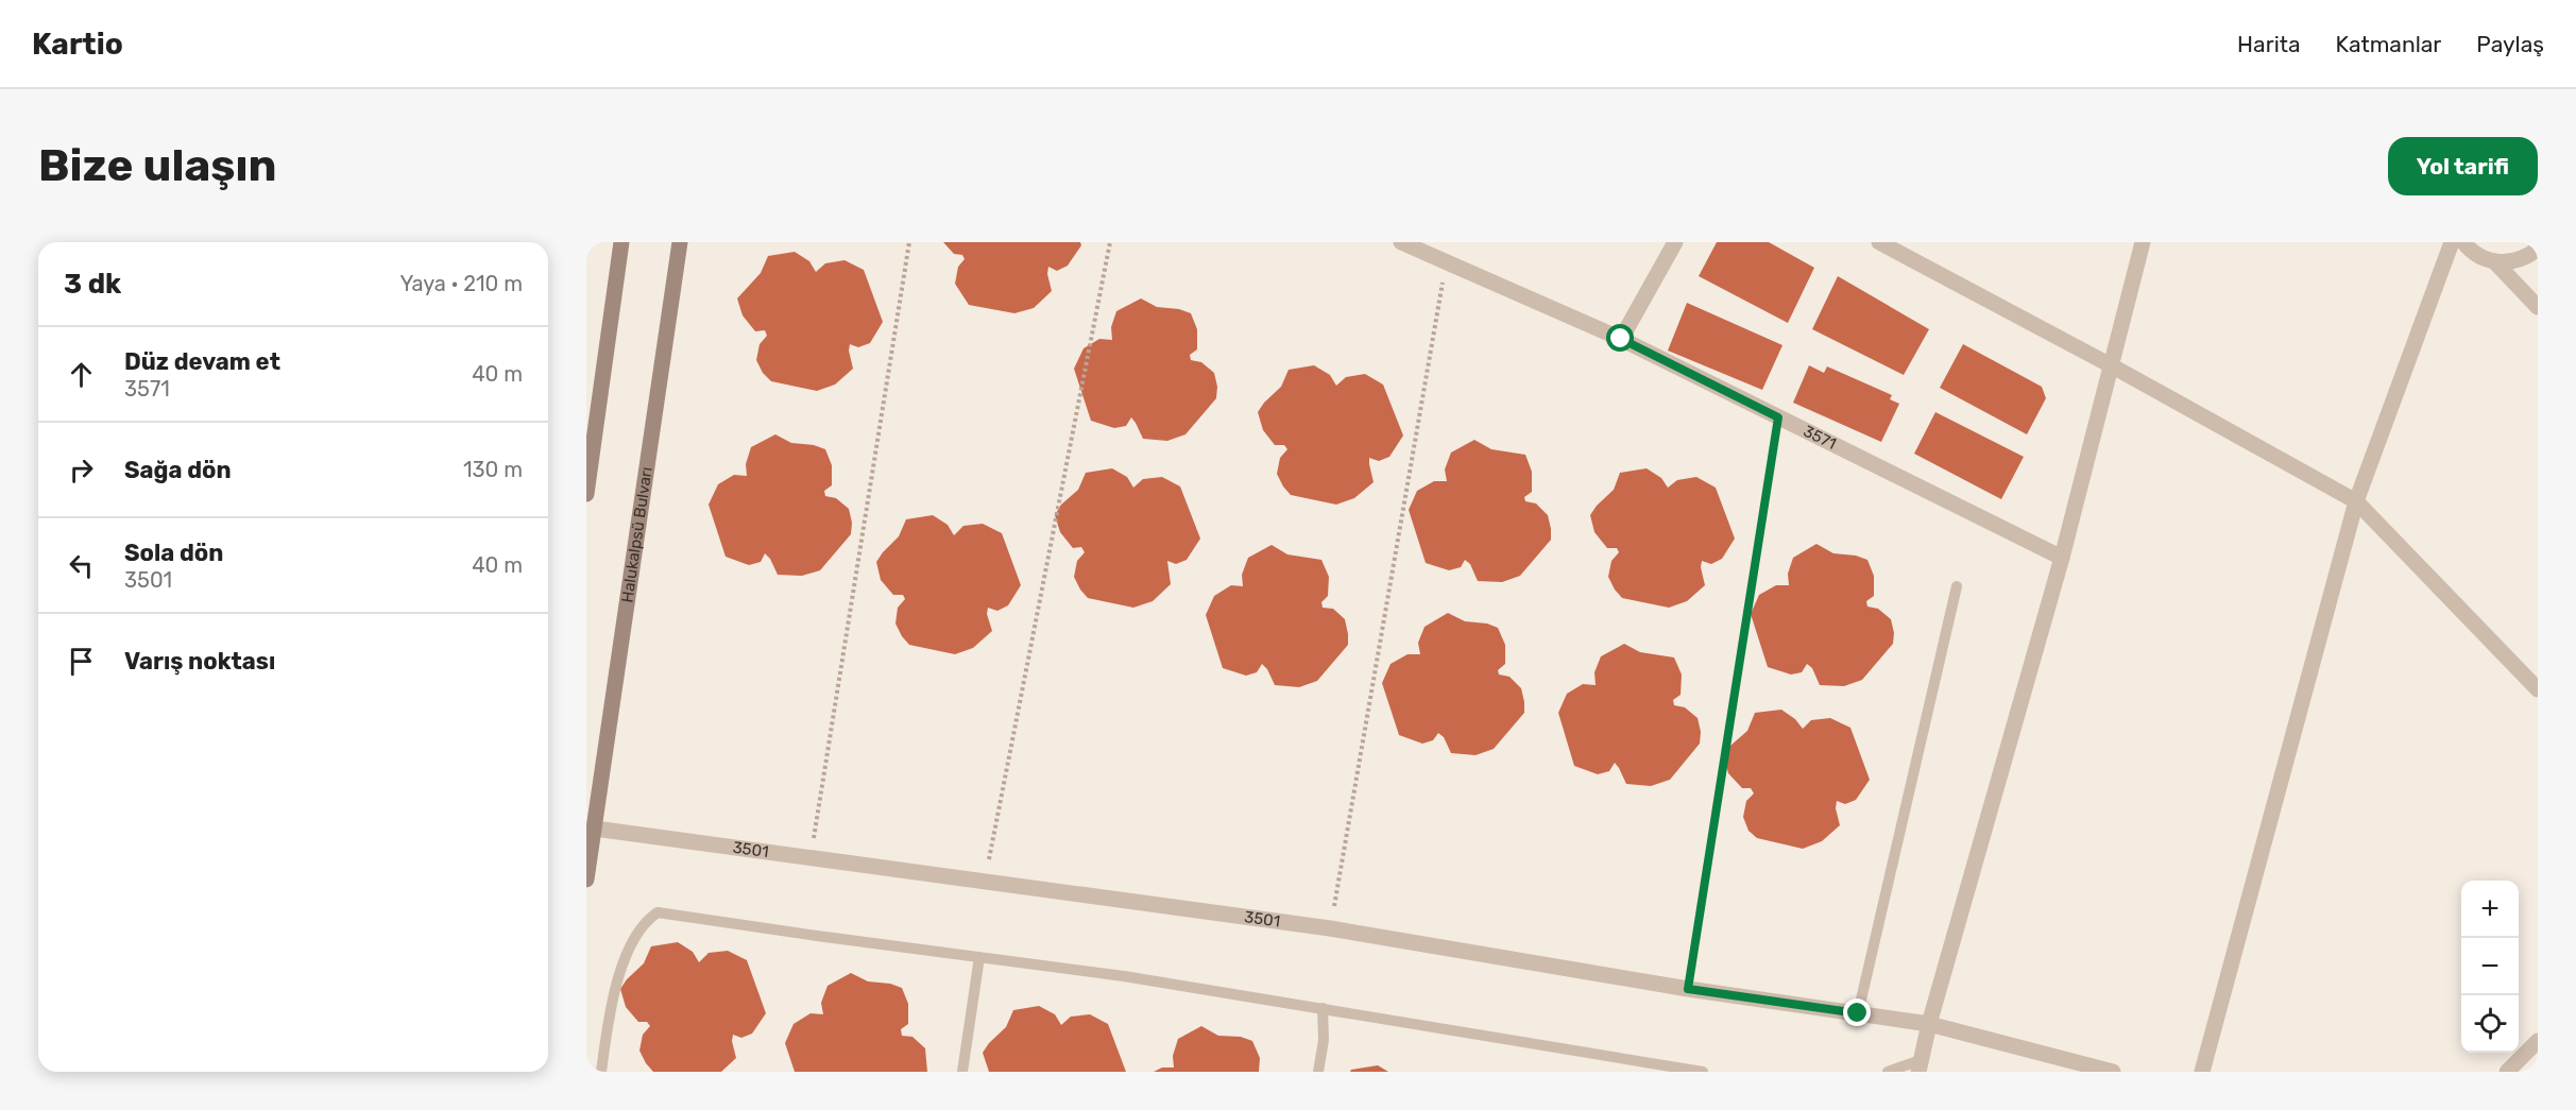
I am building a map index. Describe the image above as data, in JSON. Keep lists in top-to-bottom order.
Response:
{
  "streets": {
    "main road": ["Halukalpsü Bulvarı"],
    "street": ["3571", "3501"]
  },
  "crossings": [
    ["Halukalpsü Bulvarı", "3501"]
  ],
  "page": {
    "header": "Kartio",
    "nav": ["Harita", "Katmanlar", "Paylaş"],
    "buttons": "Yol tarifi",
    "title": "Bize ulaşın",
    "heading": ["3 dk", "Yaya · 210 m"],
    "list": [
      ["Düz devam et", "3571", "40 m"],
      ["Sağa dön", "130 m"],
      ["Sola dön", "3501", "40 m"],
      "Varış noktası"
    ],
    "map_buttons": ["+", "−"]
  }
}
